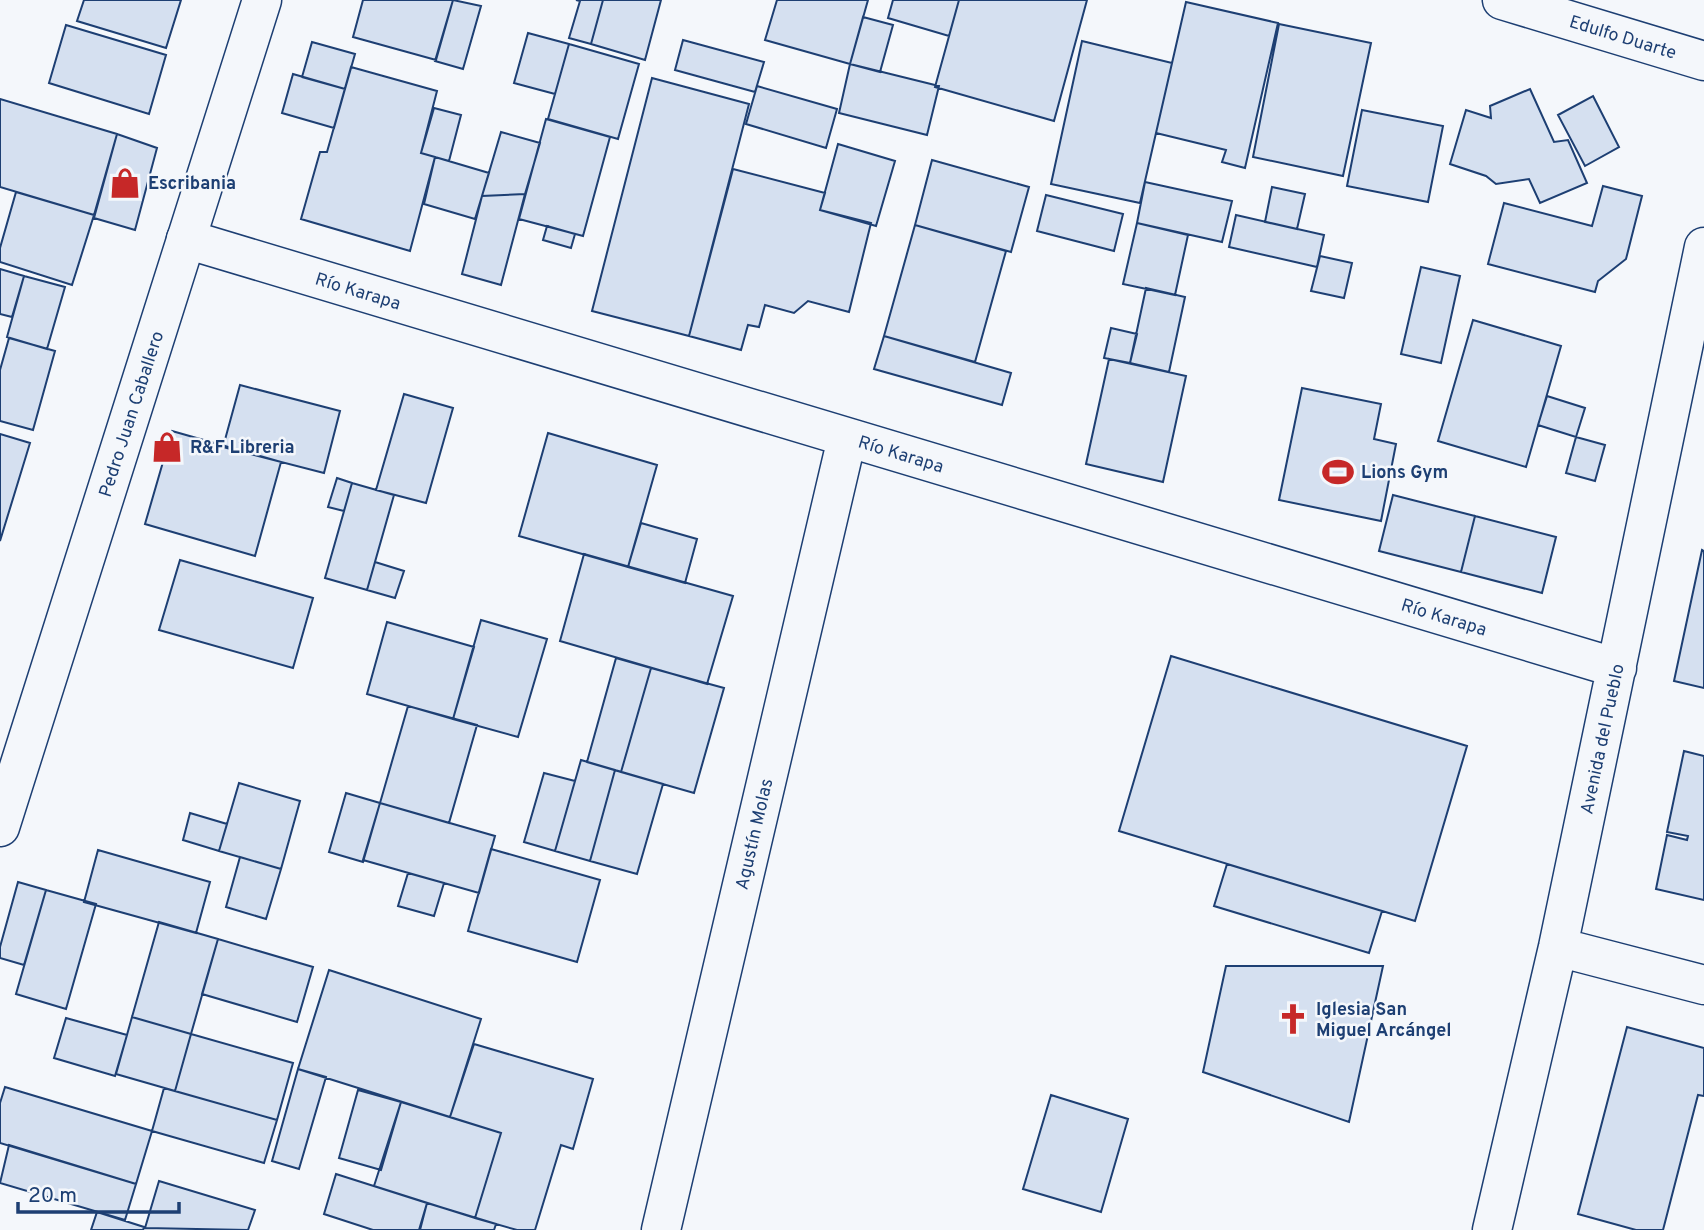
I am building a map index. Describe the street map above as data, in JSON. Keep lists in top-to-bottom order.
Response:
{
  "streets": {
    "street": [
      "Edulfo Duarte",
      "Río Karapa",
      "Pedro Juan Caballero",
      "Avenida del Pueblo",
      "Agustín Molas"
    ]
  },
  "crossings": [
    ["Río Karapa", "Pedro Juan Caballero"],
    ["Río Karapa", "Avenida del Pueblo"],
    ["Río Karapa", "Agustín Molas"]
  ],
  "places": {
    "shop": ["Escribania", "R&F Libreria"],
    "sports": ["Lions Gym"],
    "church": ["Iglesia San Miguel Arcángel"]
  },
  "scale_bar": "20 m"
}
